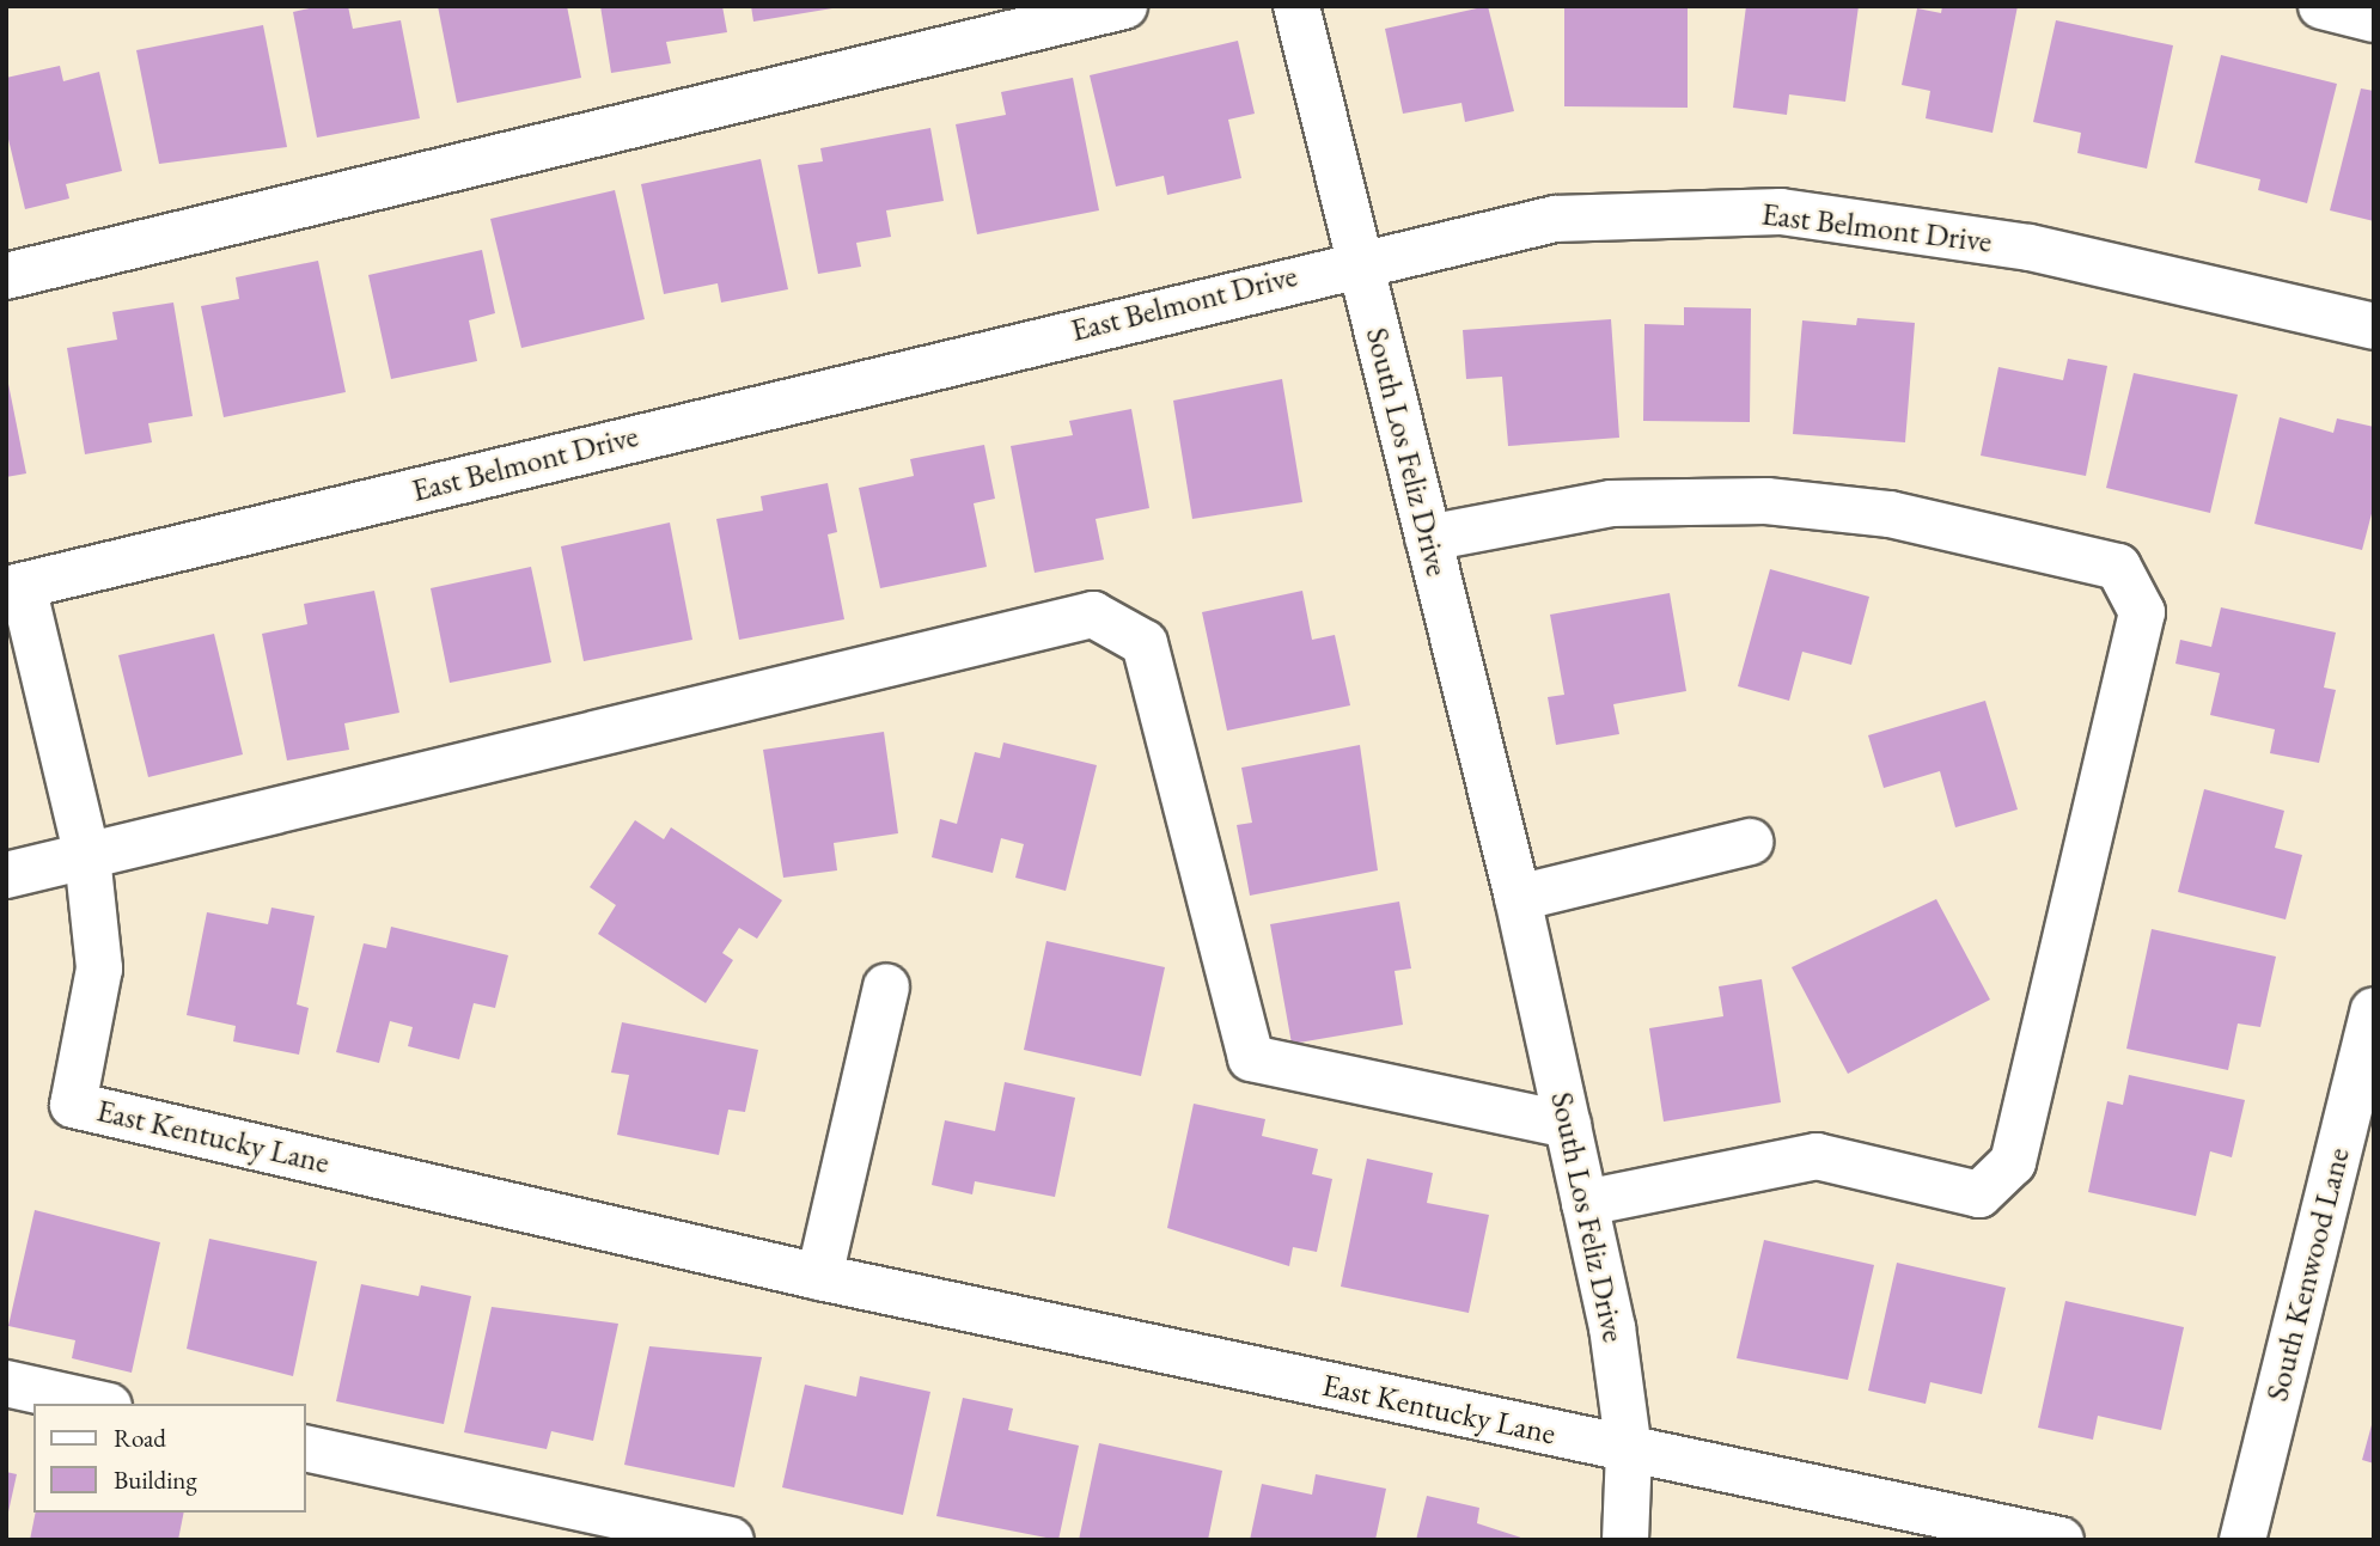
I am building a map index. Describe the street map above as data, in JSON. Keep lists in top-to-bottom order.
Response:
{
  "streets": {
    "street": [
      "East Belmont Drive",
      "South Los Feliz Drive",
      "East Kentucky Lane",
      "South Kenwood Lane"
    ]
  },
  "crossings": [
    ["East Belmont Drive", "South Los Feliz Drive"],
    ["East Belmont Drive", "East Kentucky Lane"],
    ["South Los Feliz Drive", "East Kentucky Lane"]
  ],
  "legend": ["Road", "Building"]
}
